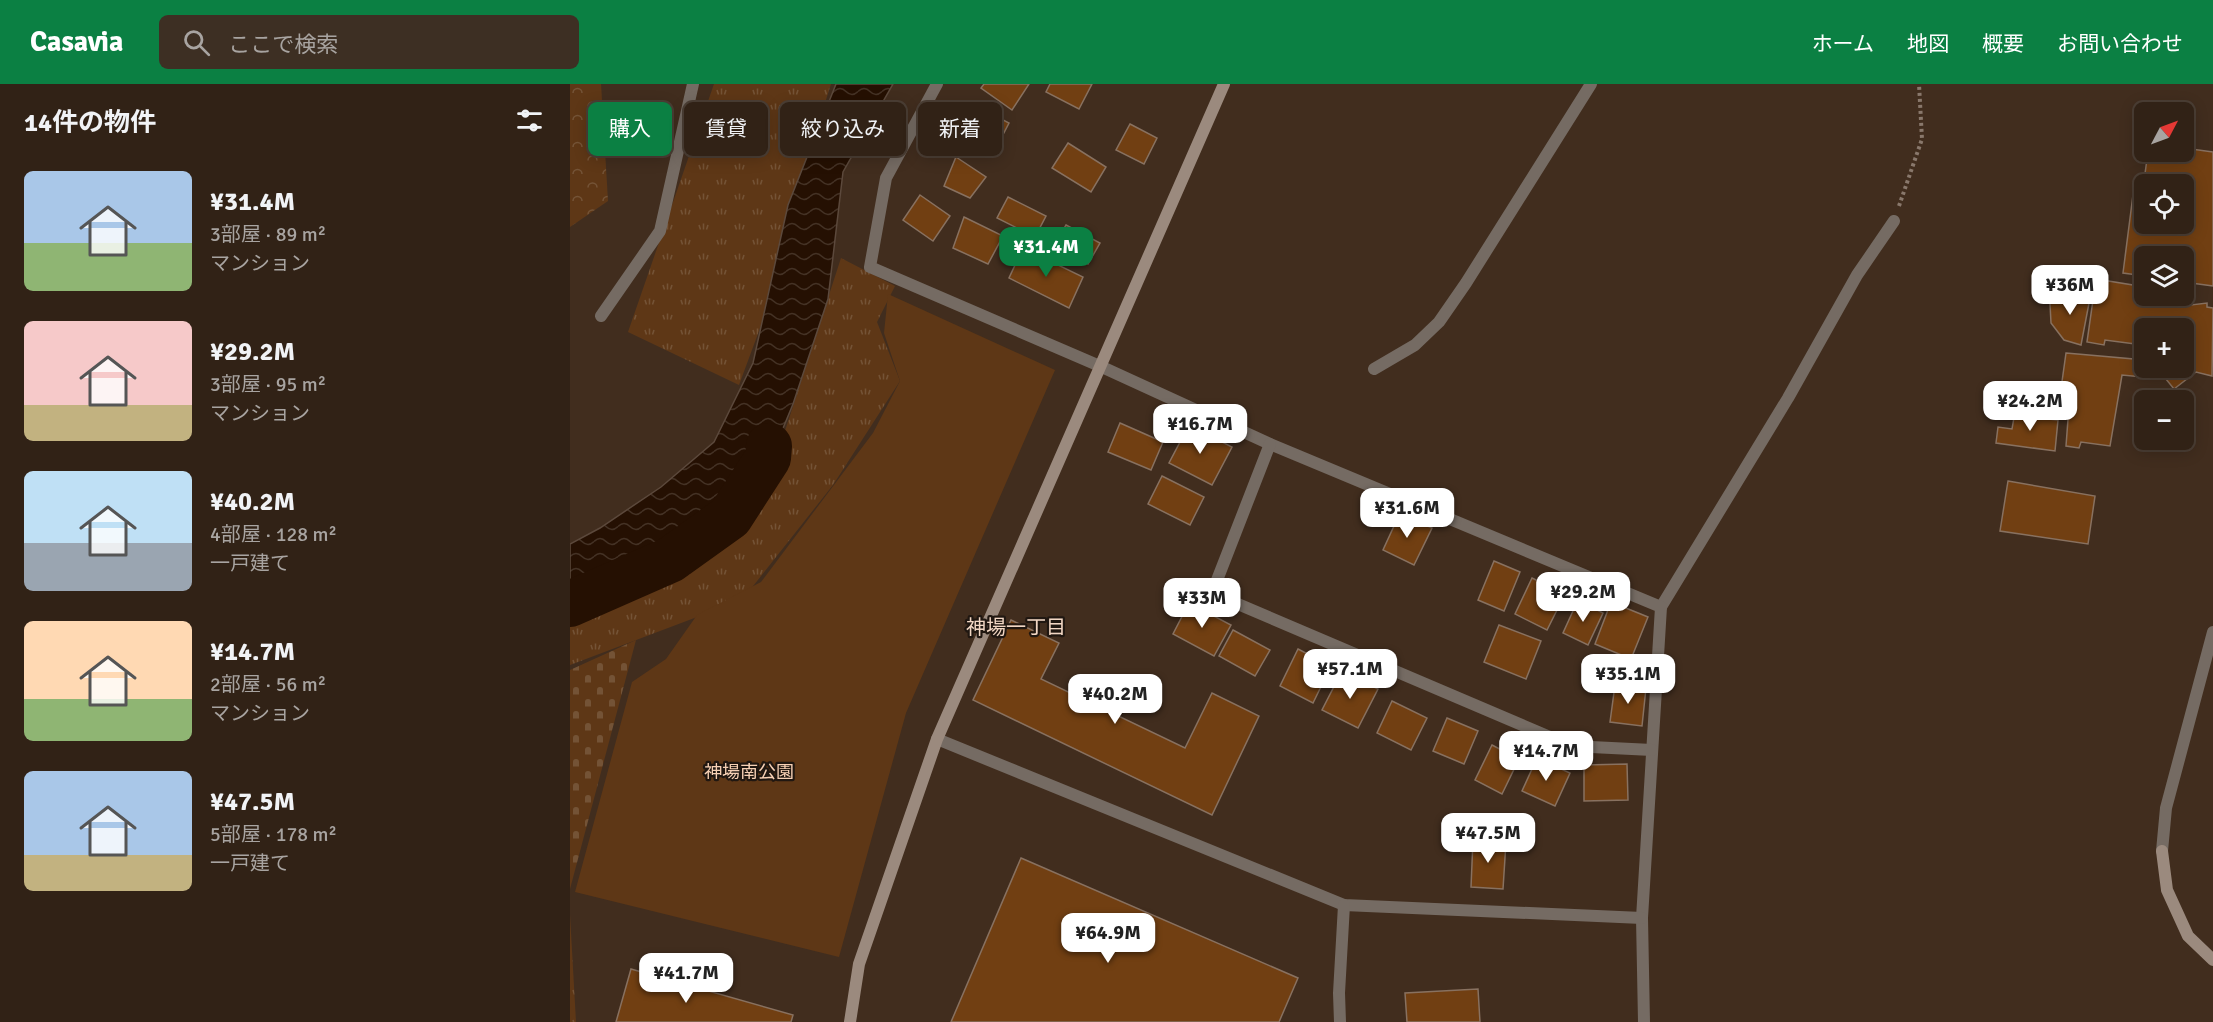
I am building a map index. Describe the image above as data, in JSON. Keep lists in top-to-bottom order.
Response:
{
  "districts": ["神場一丁目"],
  "parks": ["神場南公園"],
  "north": "top right",
  "page": {
    "header": "Casavia",
    "search": "ここで検索",
    "nav": [
      "ホーム",
      "地図",
      "概要",
      "お問い合わせ"
    ],
    "heading": "14件の物件",
    "map_buttons": ["+", "−"],
    "chip": [
      "購入",
      "賃貸",
      "絞り込み",
      "新着"
    ],
    "list": [
      {
        "name": "¥31.4M",
        "note": "3部屋 · 89 m² · マンション"
      },
      {
        "name": "¥29.2M",
        "note": "3部屋 · 95 m² · マンション"
      },
      {
        "name": "¥40.2M",
        "note": "4部屋 · 128 m² · 一戸建て"
      },
      {
        "name": "¥14.7M",
        "note": "2部屋 · 56 m² · マンション"
      },
      {
        "name": "¥47.5M",
        "note": "5部屋 · 178 m² · 一戸建て"
      }
    ],
    "price": [
      "¥31.4M",
      "¥36M",
      "¥24.2M",
      "¥16.7M",
      "¥31.6M",
      "¥29.2M",
      "¥33M",
      "¥57.1M",
      "¥35.1M",
      "¥40.2M",
      "¥14.7M",
      "¥47.5M",
      "¥64.9M",
      "¥41.7M"
    ]
  }
}
